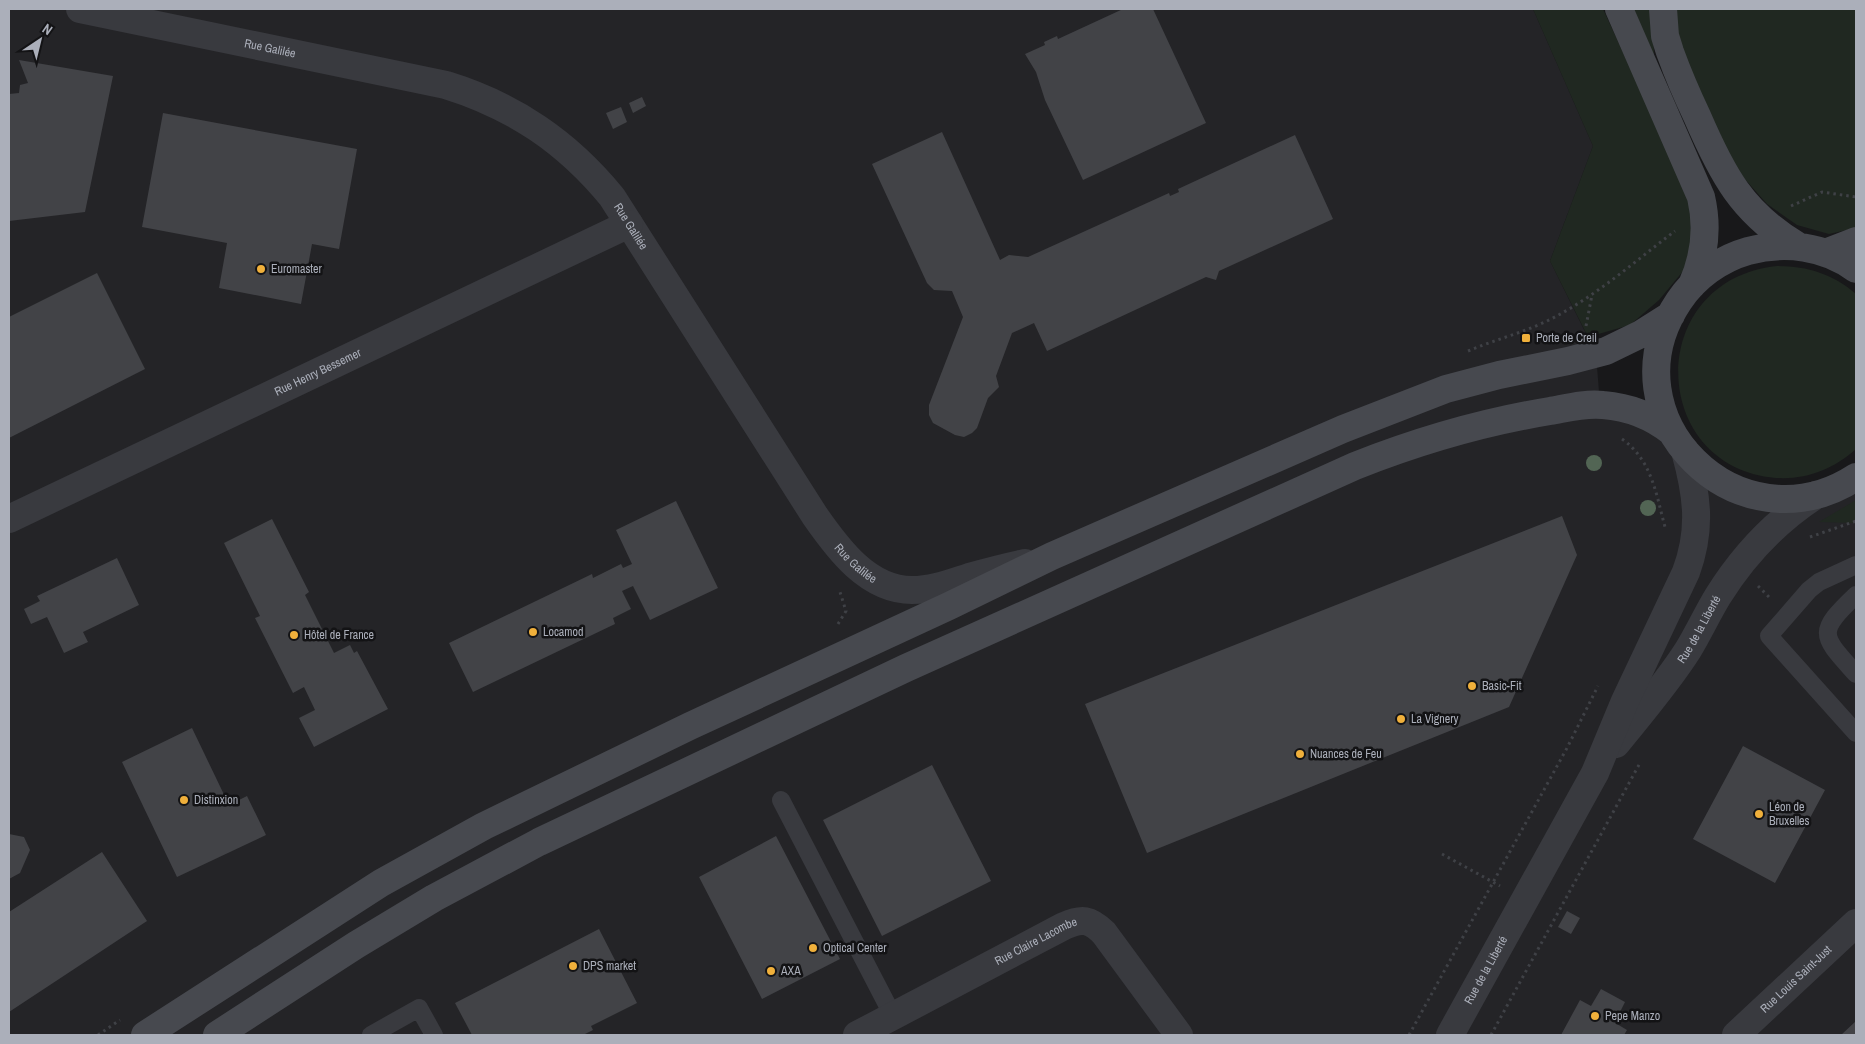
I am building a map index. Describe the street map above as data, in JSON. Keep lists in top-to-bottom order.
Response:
{
  "streets": {
    "street": [
      "Rue Galilée",
      "Rue Henry Bessemer",
      "Rue de la Liberté",
      "Rue Claire Lacombe",
      "Rue Louis Saint-Just"
    ]
  },
  "crossings": [
    ["Rue Galilée", "Rue Henry Bessemer"]
  ],
  "places": {
    "other": [
      "Euromaster",
      "Locamod",
      "Hôtel de France",
      "Basic-Fit",
      "La Vignery",
      "Nuances de Feu",
      "Distinxion",
      "Léon de Bruxelles",
      "Optical Center",
      "DPS market",
      "AXA",
      "Pepe Manzo"
    ],
    "transit": ["Porte de Creil"]
  },
  "north": "top right"
}
